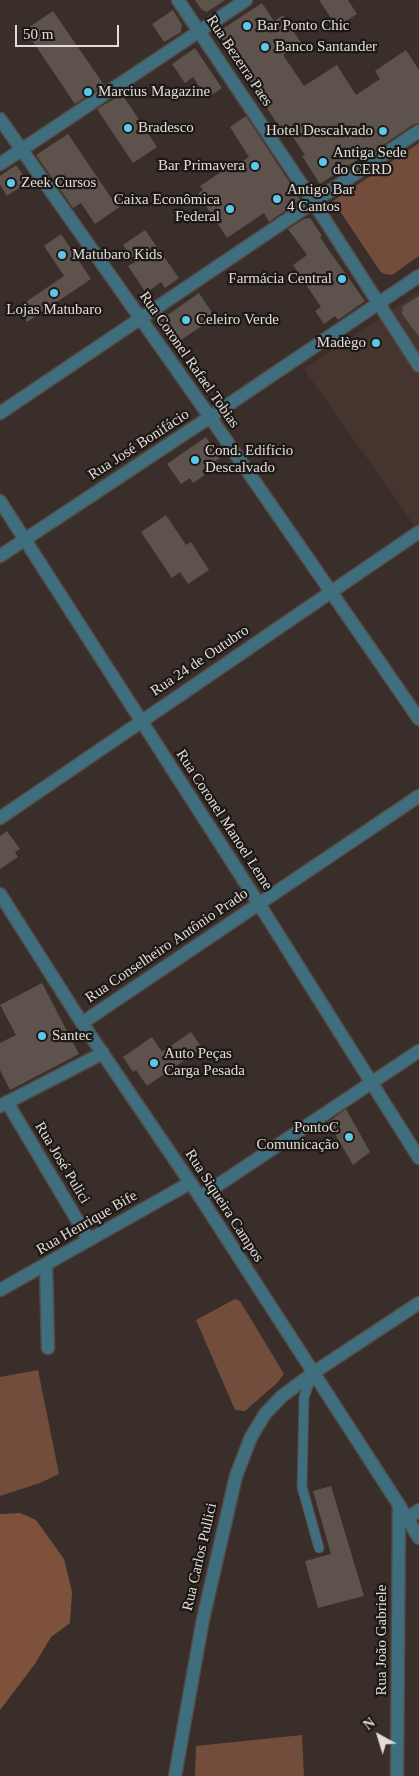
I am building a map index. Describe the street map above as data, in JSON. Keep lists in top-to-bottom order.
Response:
{
  "streets": {
    "street": [
      "Rua Bezerra Paes",
      "Rua Coronel Rafael Tobias",
      "Rua José Bonifácio",
      "Rua 24 de Outubro",
      "Rua Coronel Manoel Leme",
      "Rua Conselheiro Antônio Prado",
      "Rua José Pulici",
      "Rua Siqueira Campos",
      "Rua Henrique Bife",
      "Rua Carlos Pullici",
      "Rua João Gabriele"
    ]
  },
  "crossings": [
    ["Rua Bezerra Paes", "Rua José Bonifácio"],
    ["Rua Coronel Rafael Tobias", "Rua José Bonifácio"],
    ["Rua Coronel Rafael Tobias", "Rua 24 de Outubro"],
    ["Rua José Bonifácio", "Rua Coronel Manoel Leme"],
    ["Rua 24 de Outubro", "Rua Coronel Manoel Leme"],
    ["Rua Coronel Manoel Leme", "Rua Conselheiro Antônio Prado"],
    ["Rua Conselheiro Antônio Prado", "Rua Siqueira Campos"],
    ["Rua José Pulici", "Rua Henrique Bife"],
    ["Rua Siqueira Campos", "Rua Henrique Bife"],
    ["Rua Siqueira Campos", "Rua Carlos Pullici"],
    ["Rua Siqueira Campos", "Rua João Gabriele"]
  ],
  "places": [
    "Bar Ponto Chic",
    "Banco Santander",
    "Marcius Magazine",
    "Bradesco",
    "Hotel Descalvado",
    "Antiga Sede do CERD",
    "Bar Primavera",
    "Zeek Cursos",
    "Antigo Bar 4 Cantos",
    "Caixa Econômica Federal",
    "Matubaro Kids",
    "Farmácia Central",
    "Lojas Matubaro",
    "Celeiro Verde",
    "Madègo",
    "Cond. Edifício Descalvado",
    "Santec",
    "Auto Peças Carga Pesada",
    "PontoC Comunicação"
  ],
  "scale_bar": "50 m",
  "north": "top left"
}
